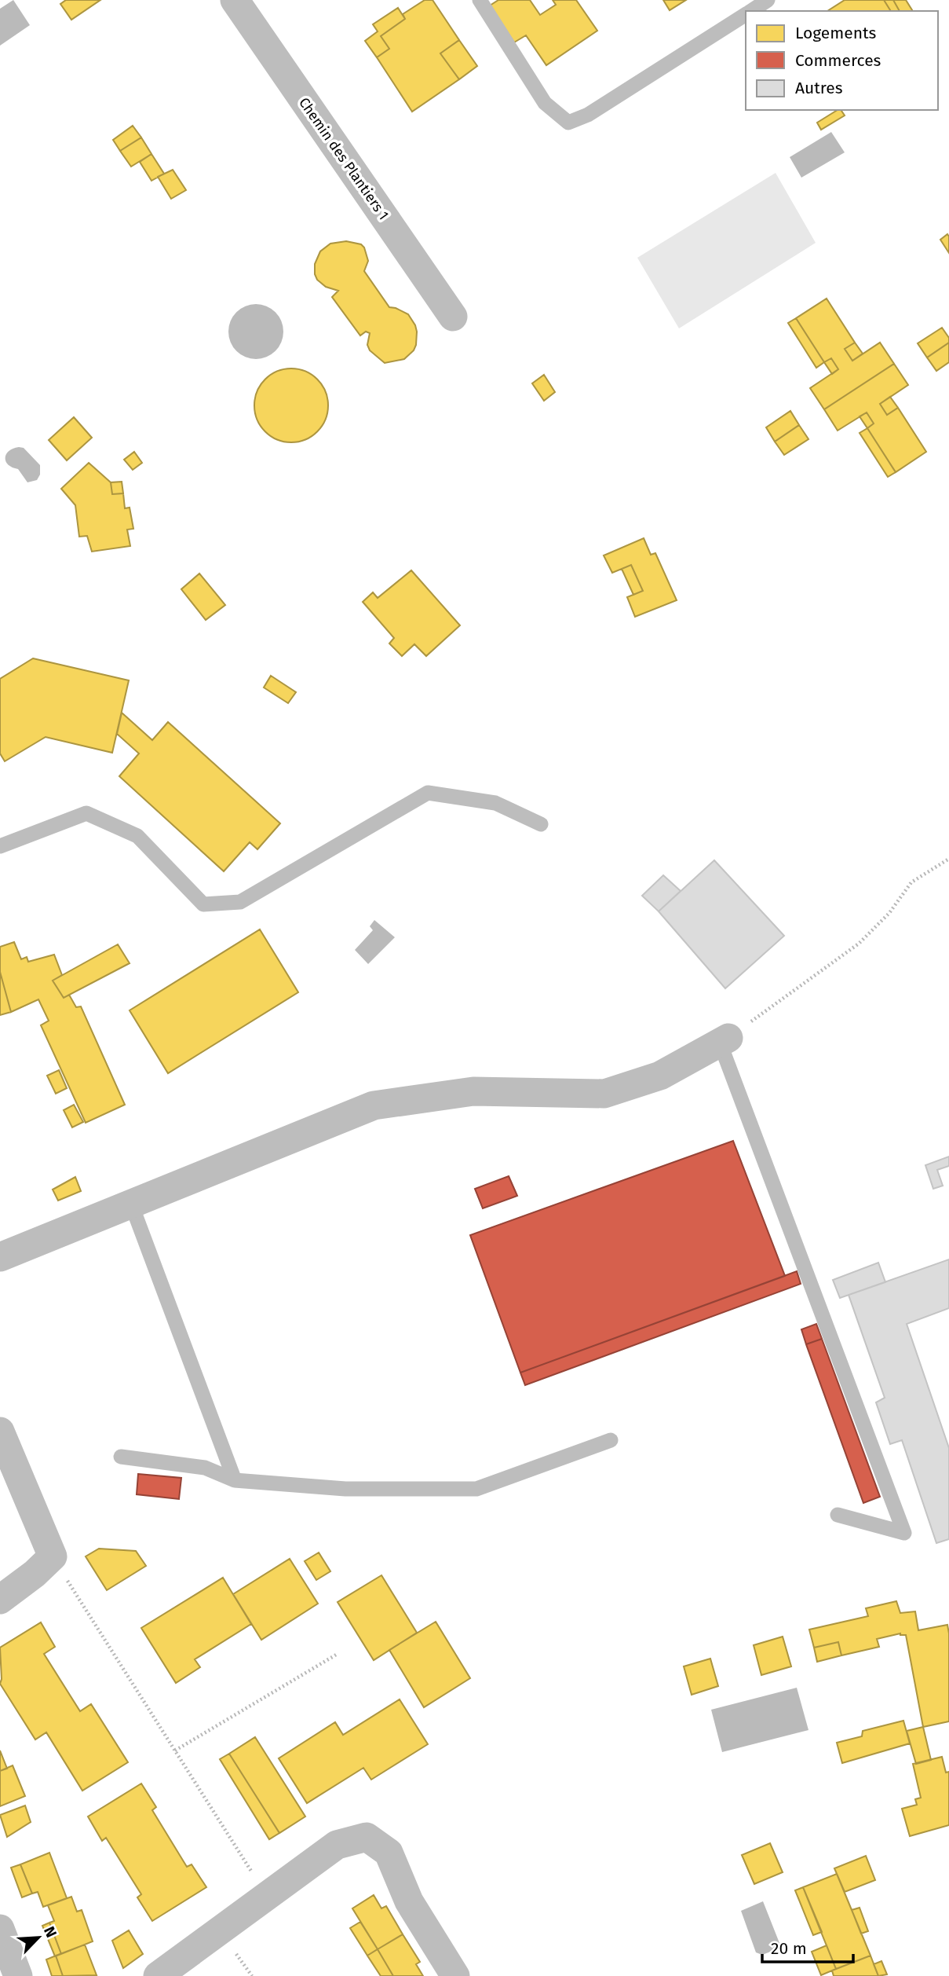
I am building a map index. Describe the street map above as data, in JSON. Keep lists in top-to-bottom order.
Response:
{
  "streets": {
    "street": ["Chemin des Plantiers 1"]
  },
  "legend": ["Logements", "Commerces", "Autres"],
  "scale_bar": "20 m",
  "north": "top right"
}
